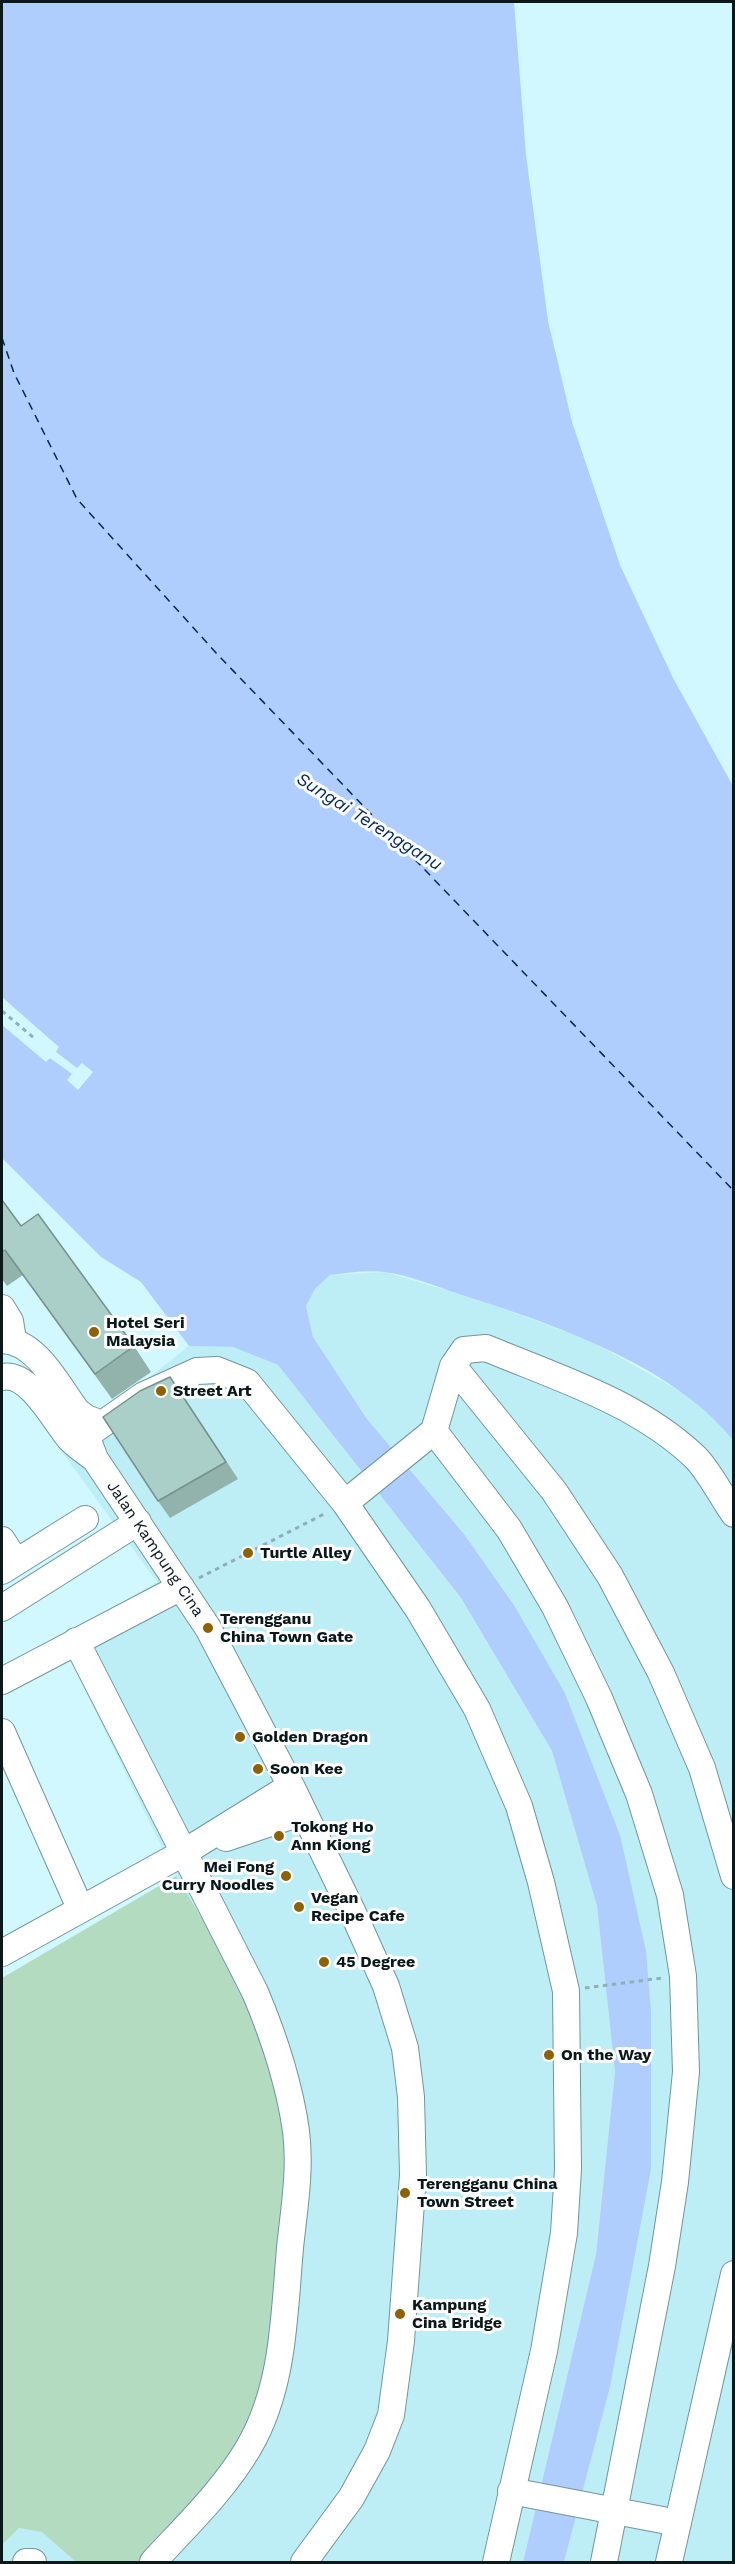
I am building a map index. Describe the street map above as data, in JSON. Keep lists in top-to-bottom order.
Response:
{
  "streets": {
    "street": ["Jalan Kampung Cina"]
  },
  "water": ["Sungai Terengganu"],
  "places": [
    "Hotel Seri Malaysia",
    "Street Art",
    "Turtle Alley",
    "Terengganu China Town Gate",
    "Golden Dragon",
    "Soon Kee",
    "Tokong Ho Ann Kiong",
    "Mei Fong Curry Noodles",
    "Vegan Recipe Cafe",
    "45 Degree",
    "On the Way",
    "Terengganu China Town Street",
    "Kampung Cina Bridge"
  ]
}
